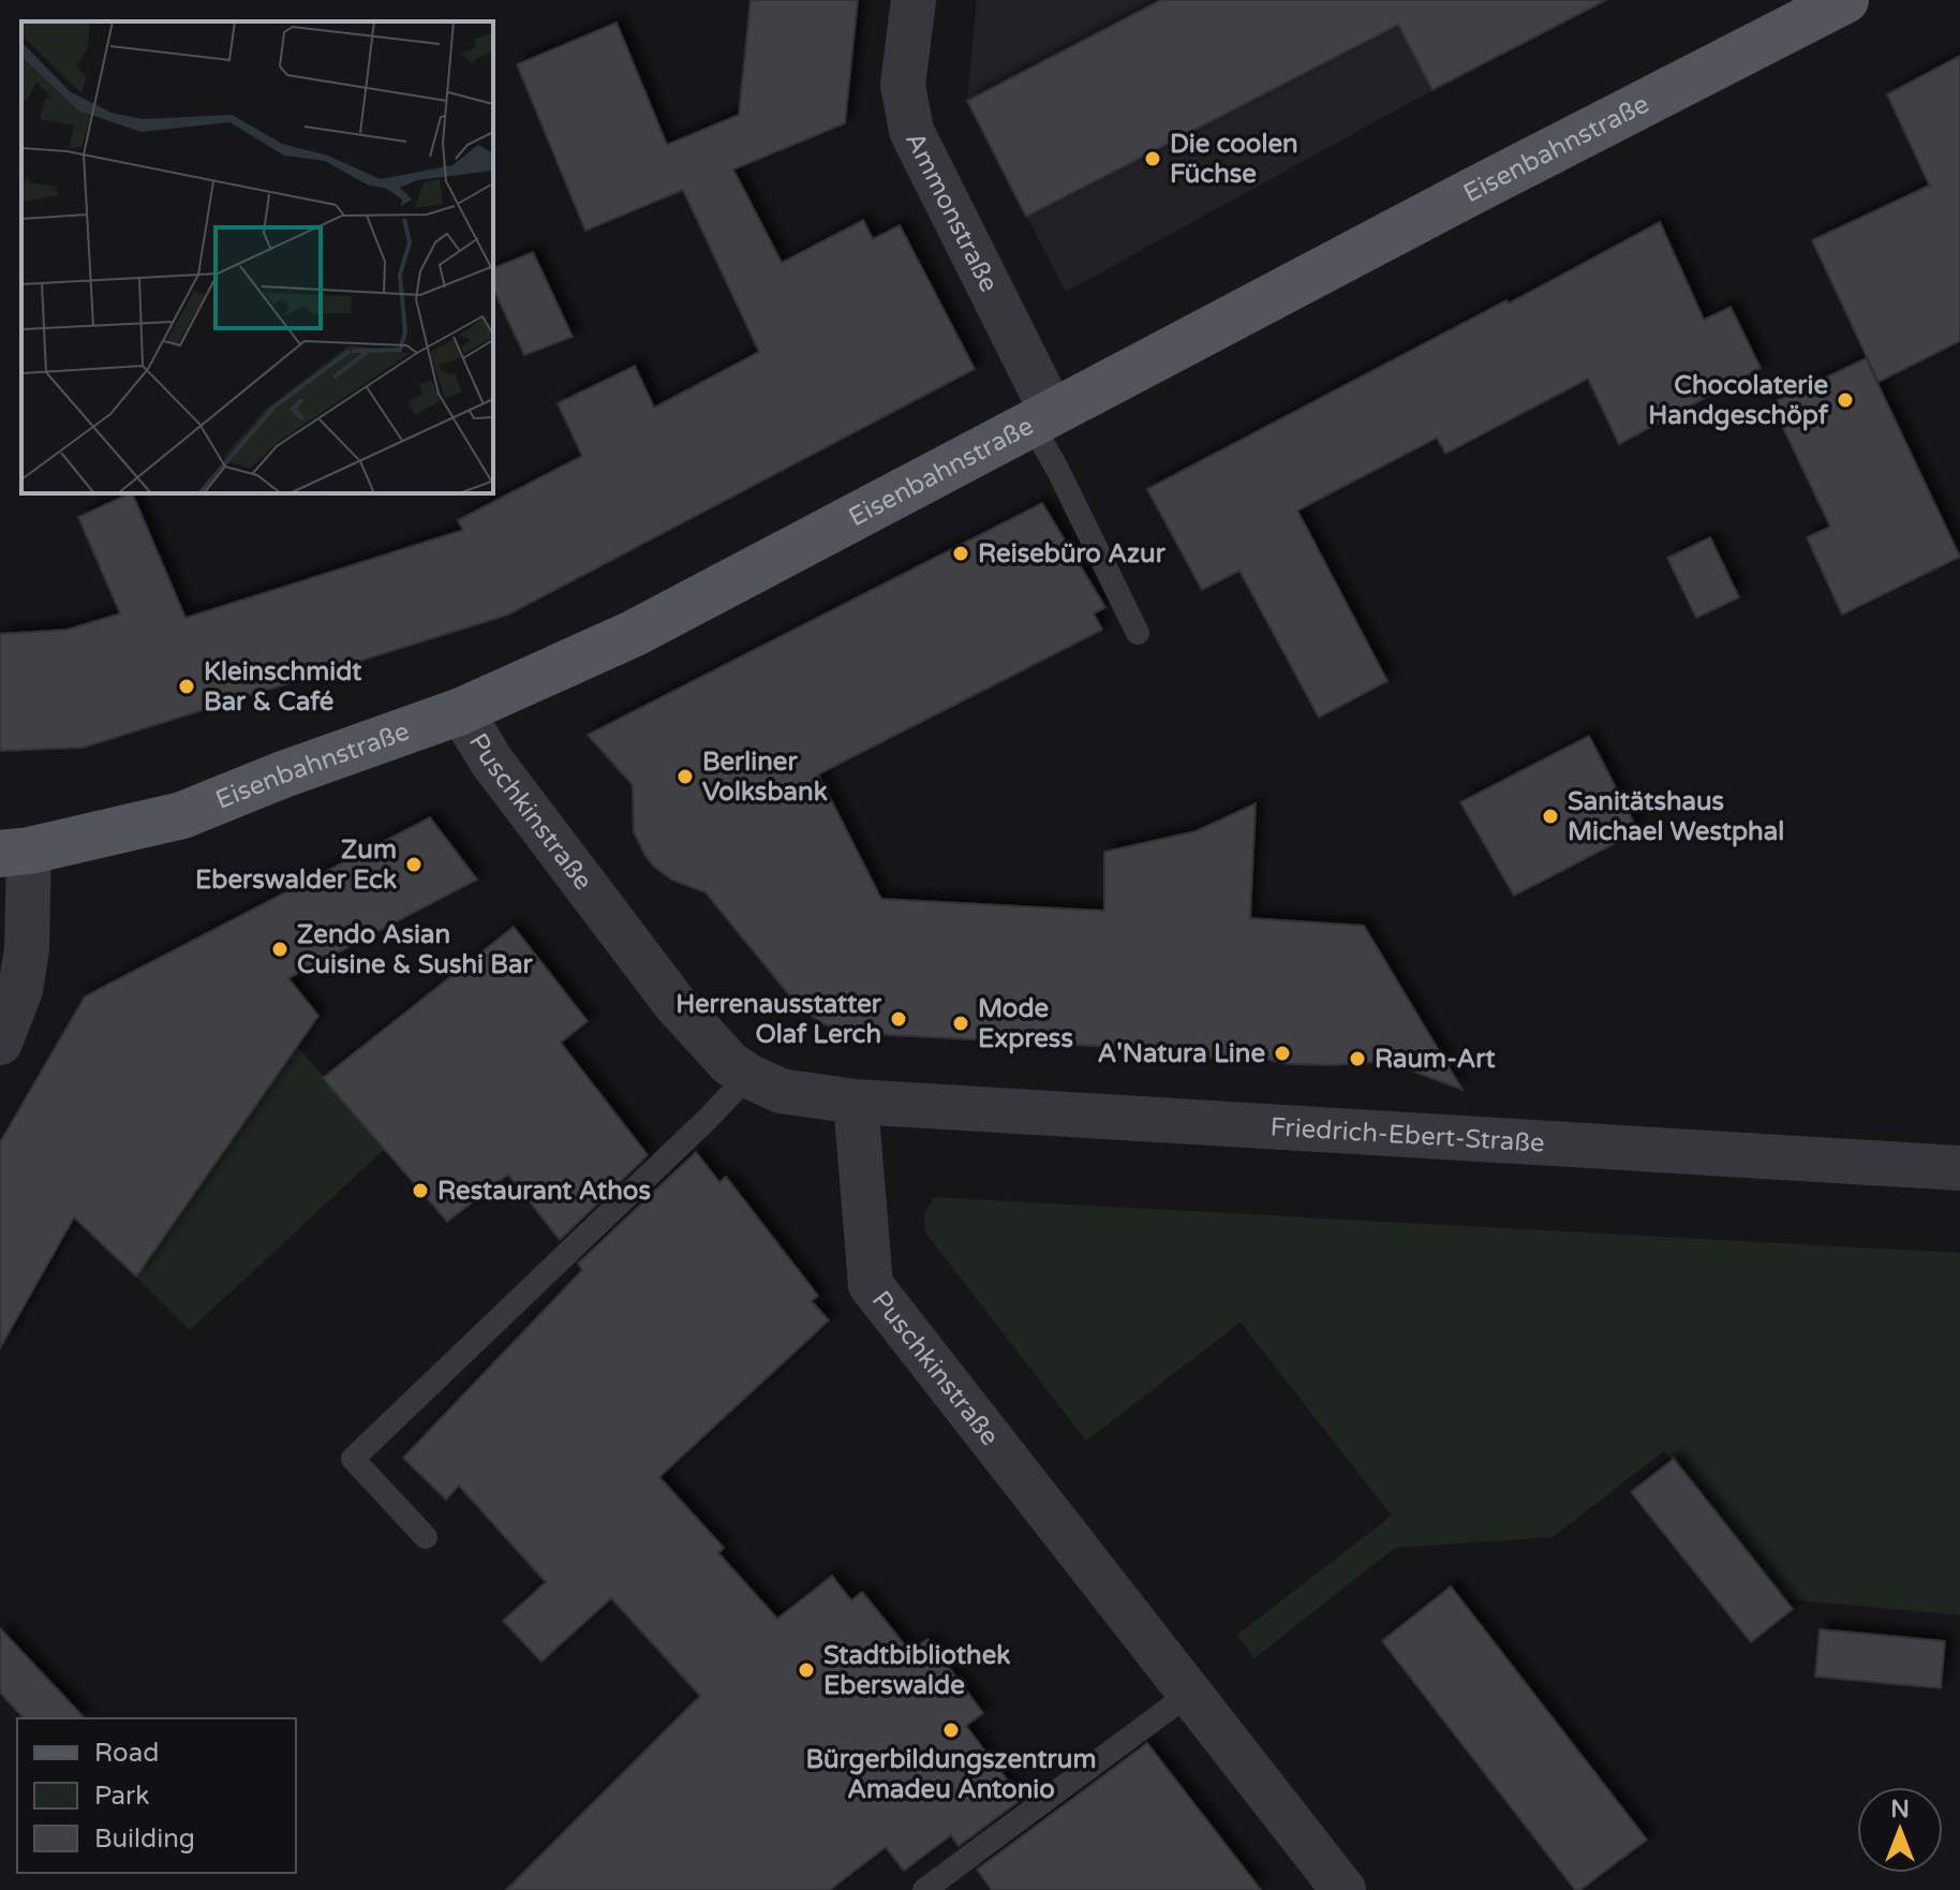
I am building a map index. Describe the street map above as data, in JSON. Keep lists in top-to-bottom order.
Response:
{
  "streets": {
    "main road": ["Eisenbahnstraße"],
    "street": ["Ammonstraße", "Puschkinstraße", "Friedrich-Ebert-Straße"]
  },
  "crossings": [
    ["Eisenbahnstraße", "Ammonstraße"],
    ["Eisenbahnstraße", "Puschkinstraße"],
    ["Puschkinstraße", "Friedrich-Ebert-Straße"]
  ],
  "places": [
    "Die coolen Füchse",
    "Chocolaterie Handgeschöpf",
    "Reisebüro Azur",
    "Kleinschmidt Bar & Café",
    "Berliner Volksbank",
    "Sanitätshaus Michael Westphal",
    "Zum Eberswalder Eck",
    "Zendo Asian Cuisine & Sushi Bar",
    "Herrenausstatter Olaf Lerch",
    "Mode Express",
    "A'Natura Line",
    "Raum-Art",
    "Restaurant Athos",
    "Stadtbibliothek Eberswalde",
    "Bürgerbildungszentrum Amadeu Antonio"
  ],
  "legend": ["Road", "Park", "Building"],
  "north": "top"
}
